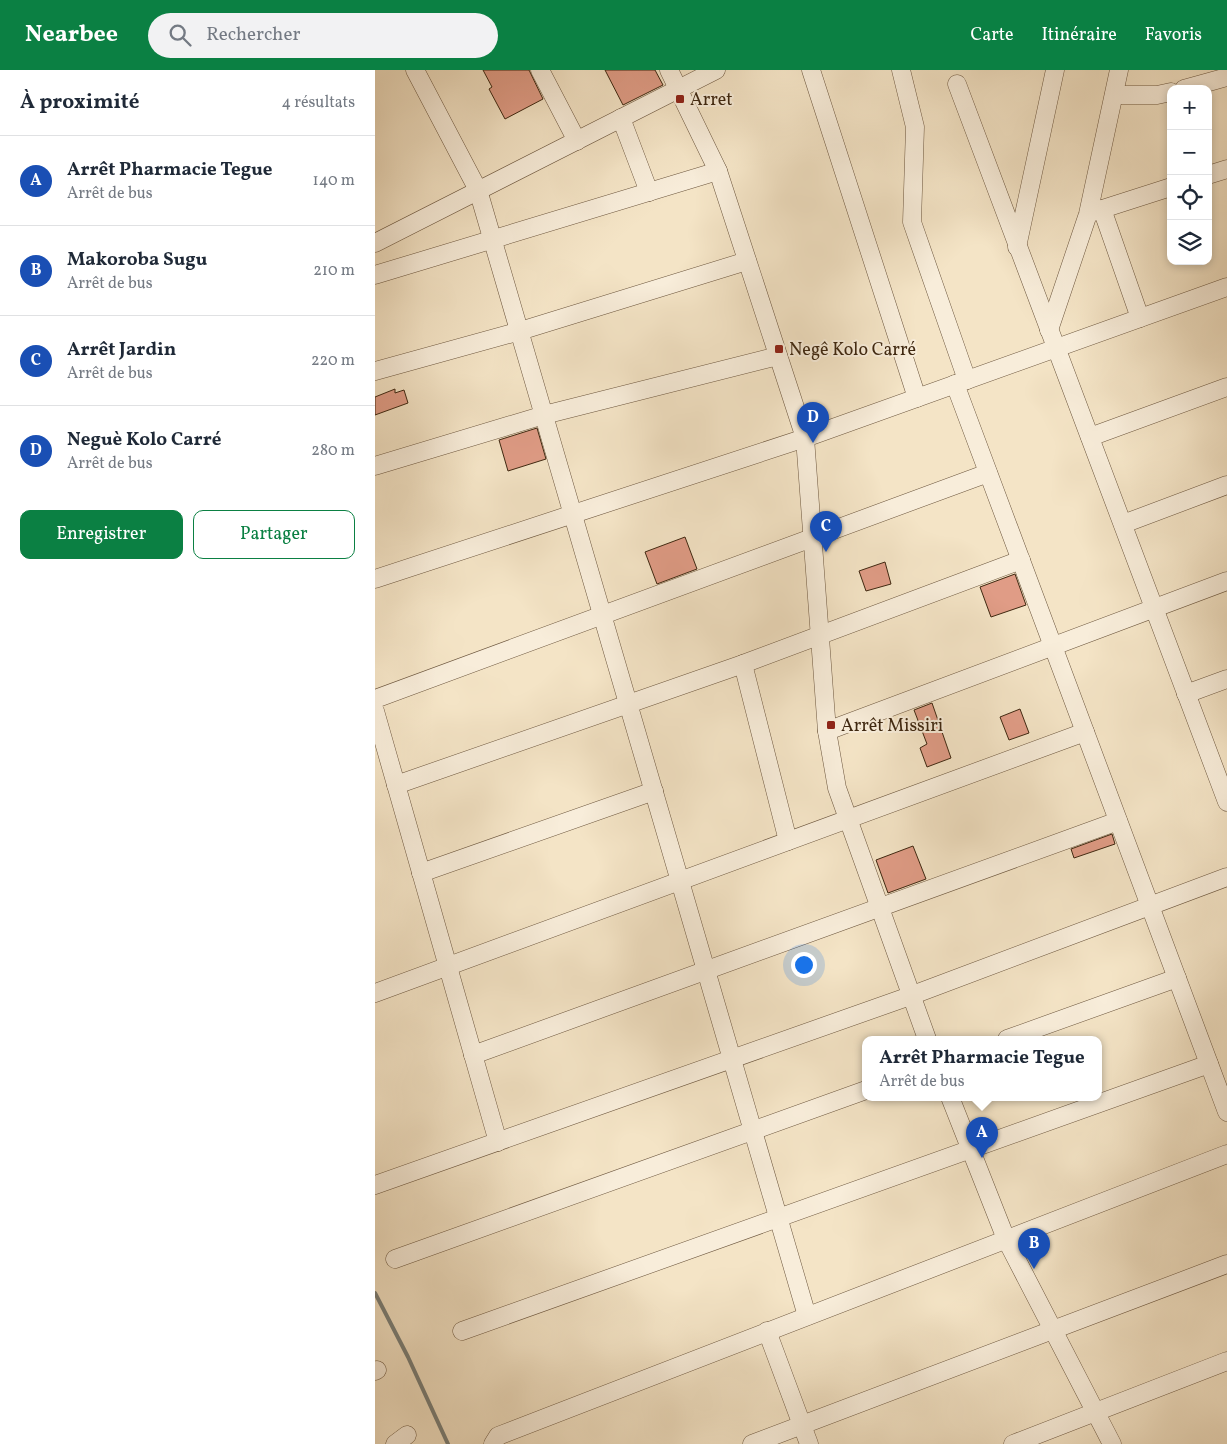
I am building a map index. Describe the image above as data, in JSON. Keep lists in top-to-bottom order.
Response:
{
  "places": {
    "transit": ["Arret", "Negê Kolo Carré", "Arrêt Missiri"]
  },
  "page": {
    "header": "Nearbee",
    "search": "Rechercher",
    "nav": ["Carte", "Itinéraire", "Favoris"],
    "heading": ["À proximité", "4 résultats"],
    "map_buttons": ["+", "−"],
    "list": [
      {
        "mark": "A",
        "name": "Arrêt Pharmacie Tegue",
        "note": "Arrêt de bus",
        "value": "140 m"
      },
      {
        "mark": "B",
        "name": "Makoroba Sugu",
        "note": "Arrêt de bus",
        "value": "210 m"
      },
      {
        "mark": "C",
        "name": "Arrêt Jardin",
        "note": "Arrêt de bus",
        "value": "220 m"
      },
      {
        "mark": "D",
        "name": "Neguè Kolo Carré",
        "note": "Arrêt de bus",
        "value": "280 m"
      }
    ],
    "pins": [
      "D",
      "C",
      "A",
      "B"
    ],
    "buttons": ["Enregistrer", "Partager"],
    "popup": ["Arrêt Pharmacie Tegue", "Arrêt de bus"]
  }
}
